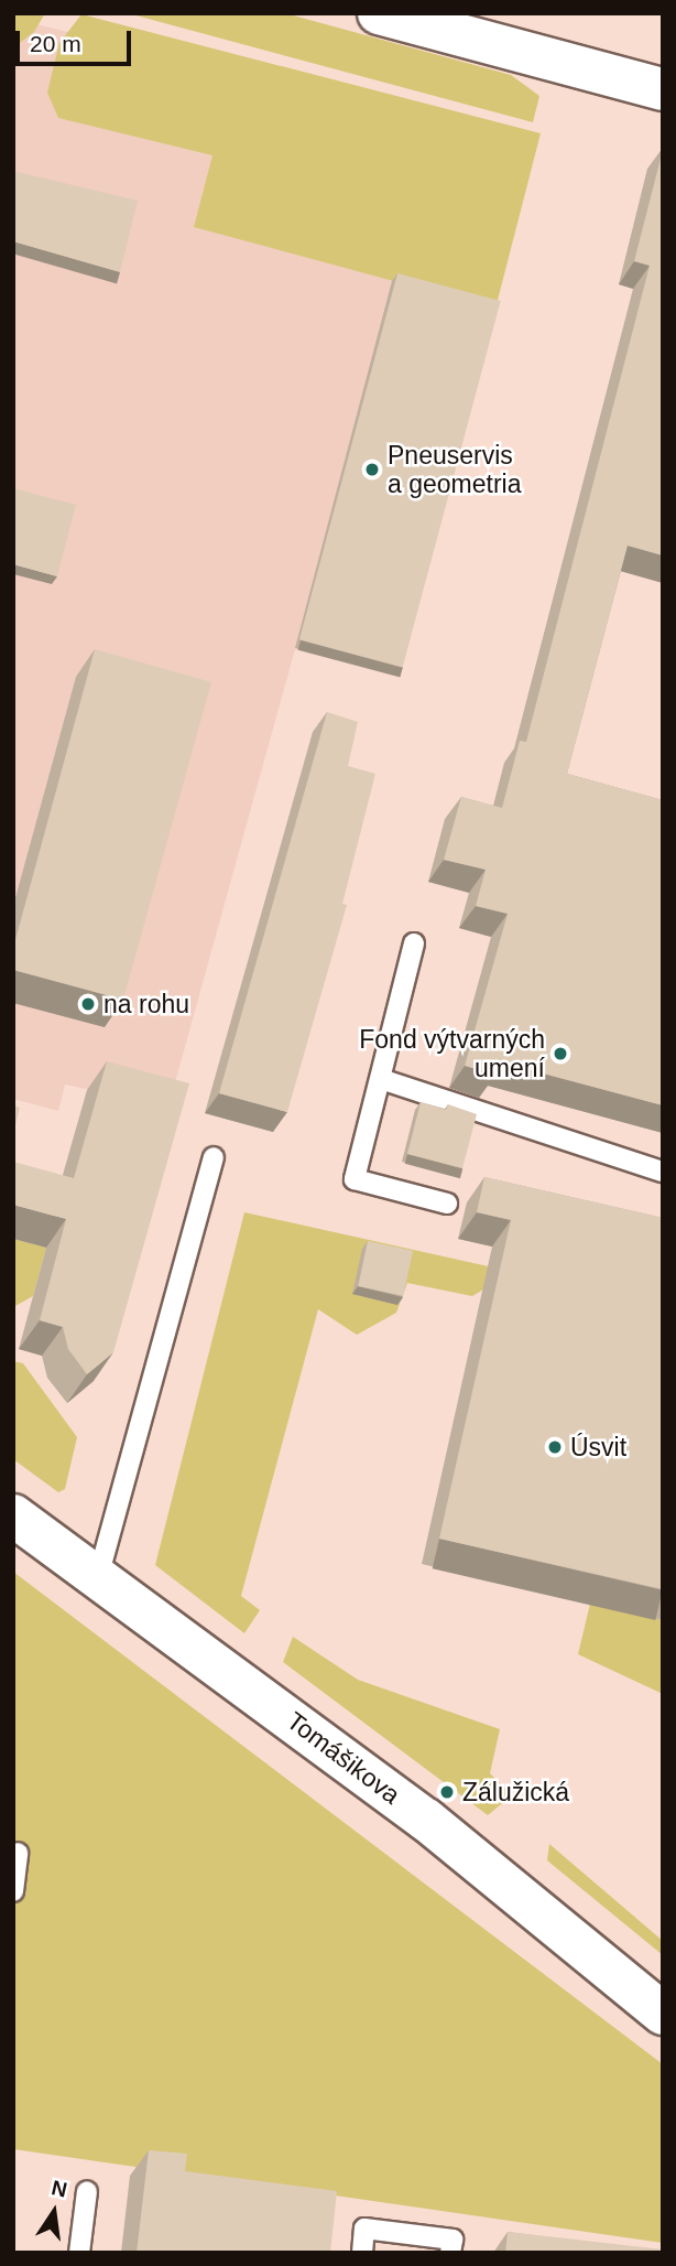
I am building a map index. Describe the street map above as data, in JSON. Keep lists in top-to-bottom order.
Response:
{
  "streets": {
    "main road": ["Tomášikova"]
  },
  "places": [
    "Pneuservis a geometria",
    "na rohu",
    "Fond výtvarných umení",
    "Úsvit",
    "Zálužická"
  ],
  "scale_bar": "20 m",
  "north": "top"
}
